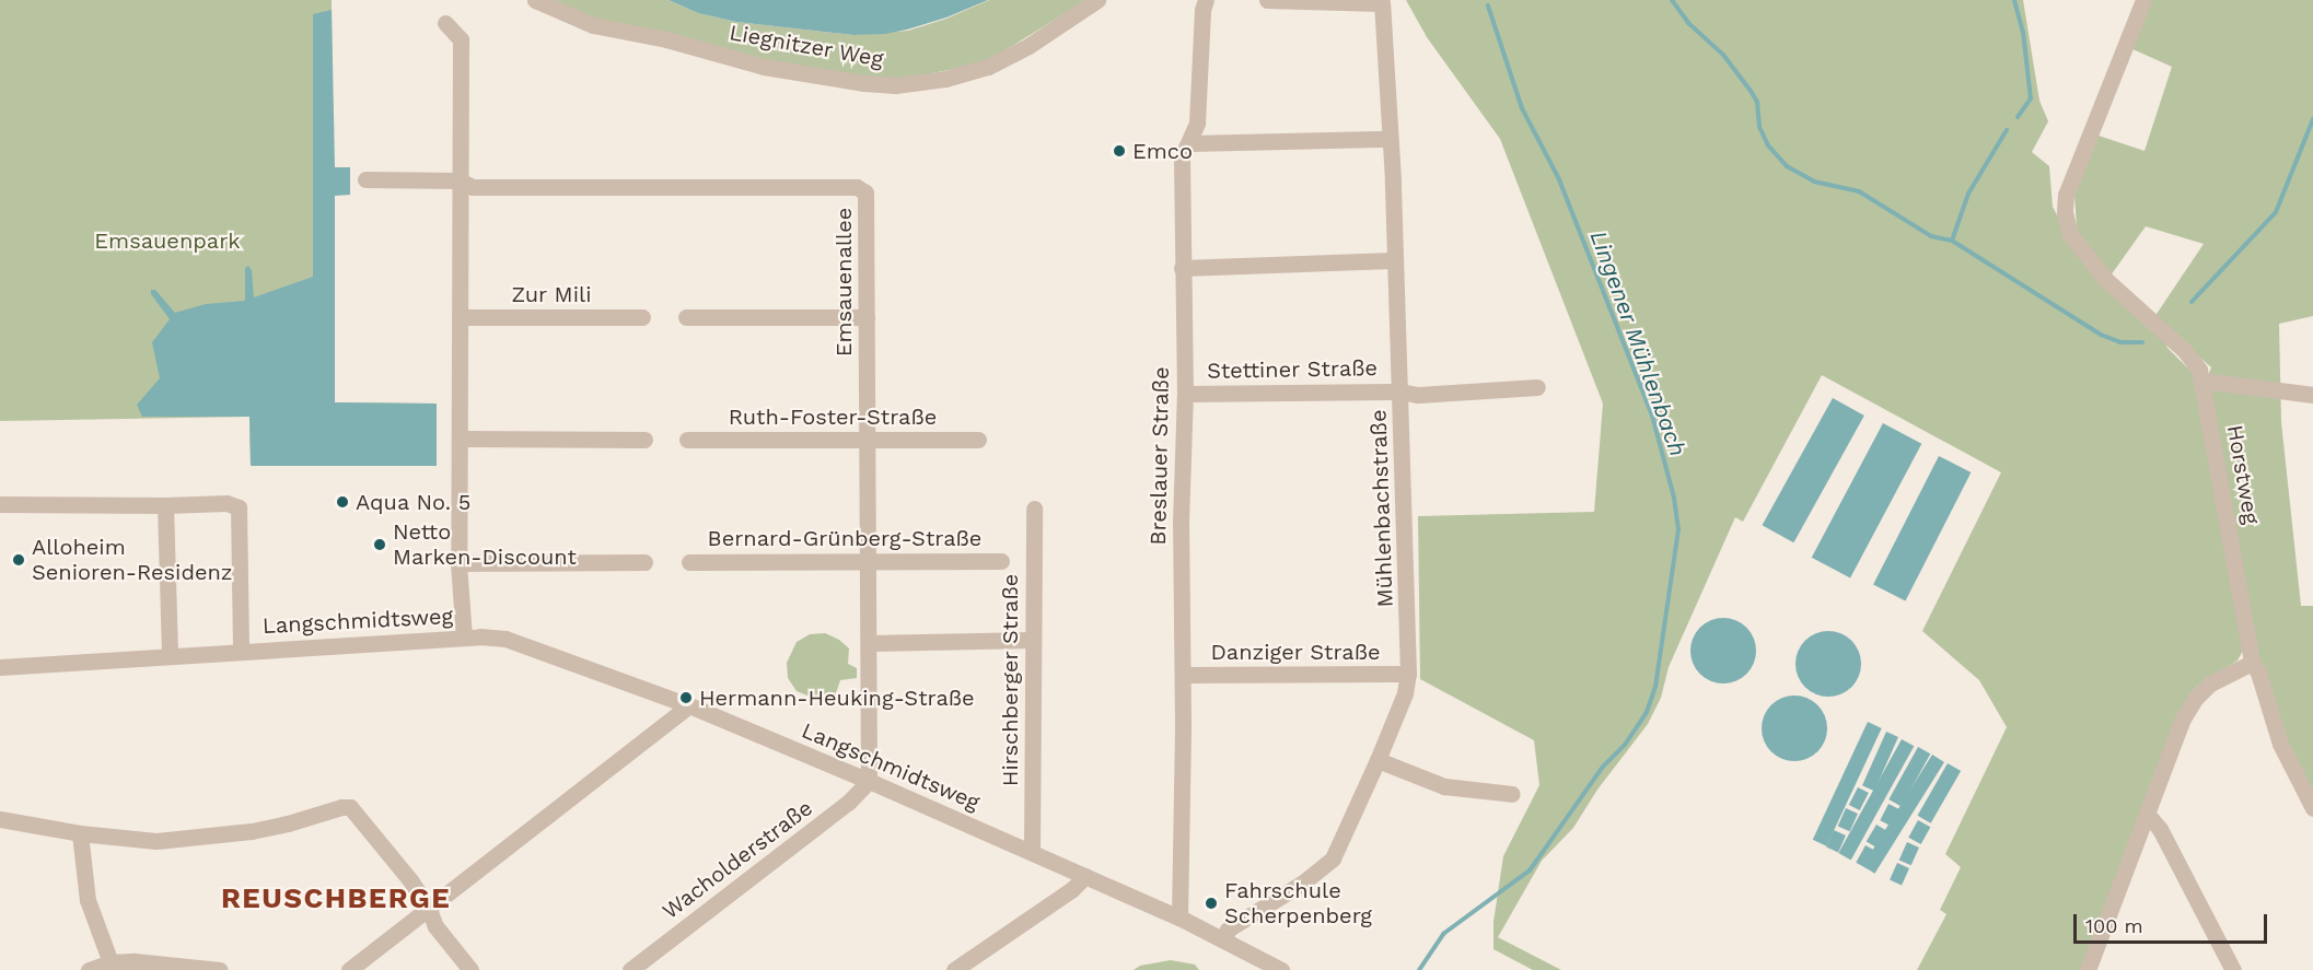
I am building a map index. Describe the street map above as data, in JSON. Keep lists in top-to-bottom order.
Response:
{
  "streets": {
    "street": [
      "Liegnitzer Weg",
      "Emsauenallee",
      "Zur Mili",
      "Stettiner Straße",
      "Ruth-Foster-Straße",
      "Breslauer Straße",
      "Horstweg",
      "Mühlenbachstraße",
      "Bernard-Grünberg-Straße",
      "Langschmidtsweg",
      "Danziger Straße",
      "Hirschberger Straße",
      "Wacholderstraße"
    ]
  },
  "crossings": [
    ["Emsauenallee", "Ruth-Foster-Straße"],
    ["Emsauenallee", "Bernard-Grünberg-Straße"],
    ["Emsauenallee", "Langschmidtsweg"],
    ["Emsauenallee", "Wacholderstraße"],
    ["Stettiner Straße", "Breslauer Straße"],
    ["Stettiner Straße", "Mühlenbachstraße"],
    ["Breslauer Straße", "Langschmidtsweg"],
    ["Breslauer Straße", "Danziger Straße"],
    ["Mühlenbachstraße", "Langschmidtsweg"],
    ["Mühlenbachstraße", "Danziger Straße"],
    ["Langschmidtsweg", "Hirschberger Straße"],
    ["Langschmidtsweg", "Wacholderstraße"]
  ],
  "districts": ["REUSCHBERGE"],
  "water": ["Lingener Mühlenbach"],
  "parks": ["Emsauenpark"],
  "places": [
    "Emco",
    "Aqua No. 5",
    "Netto Marken-Discount",
    "Alloheim Senioren-Residenz",
    "Hermann-Heuking-Straße",
    "Fahrschule Scherpenberg"
  ],
  "scale_bar": "100 m"
}
